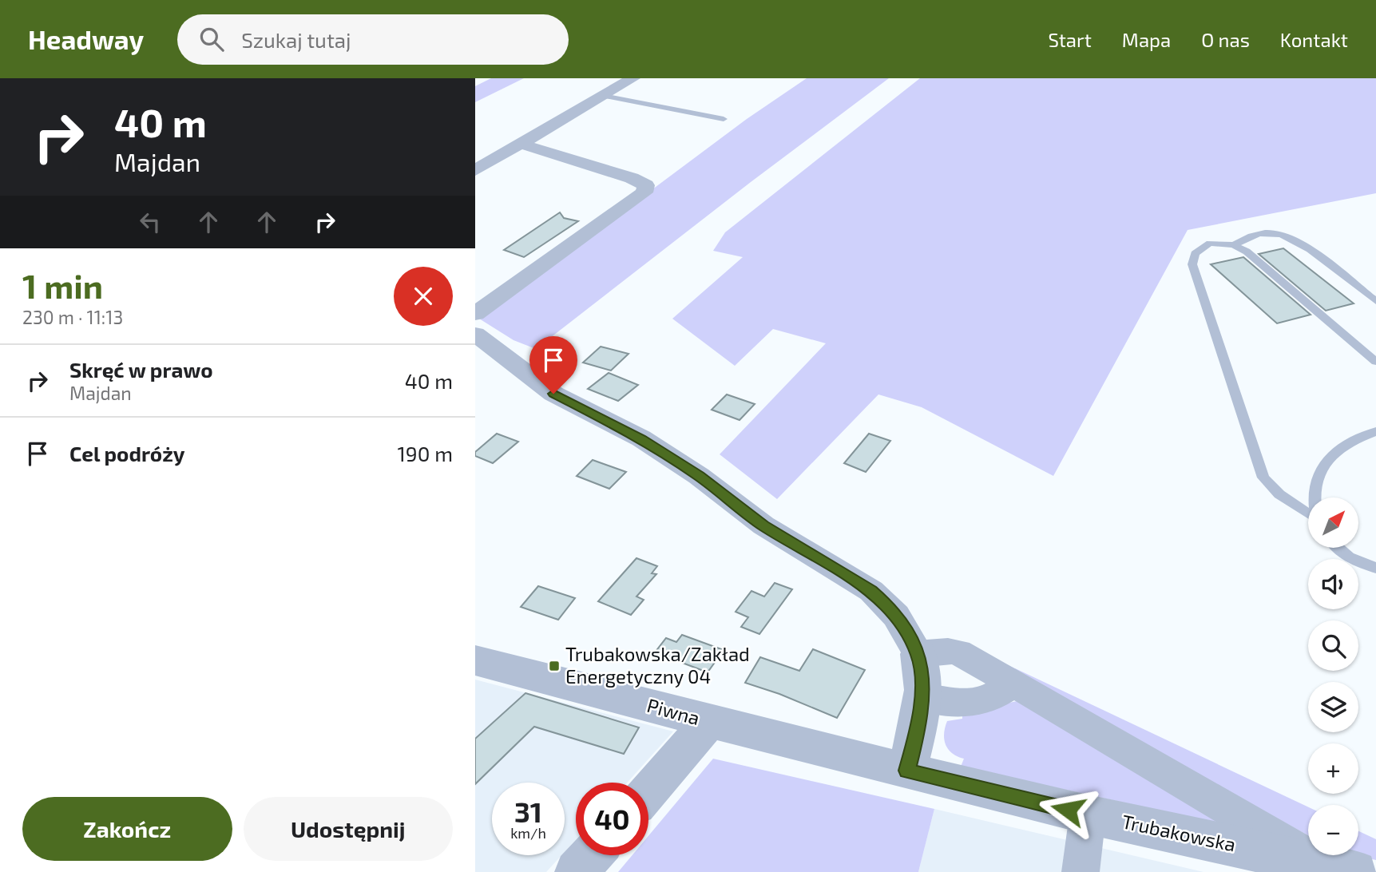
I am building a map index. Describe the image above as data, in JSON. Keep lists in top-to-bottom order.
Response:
{
  "streets": {
    "street": ["Piwna", "Trubakowska"]
  },
  "crossings": [
    ["Piwna", "Trubakowska"]
  ],
  "places": {
    "transit": ["Trubakowska/Zakład Energetyczny 04"]
  },
  "north": "top right",
  "page": {
    "header": "Headway",
    "search": "Szukaj tutaj",
    "nav": [
      "Start",
      "Mapa",
      "O nas",
      "Kontakt"
    ],
    "turn": ["40 m", "Majdan"],
    "heading": ["1 min", "230 m · 11:13"],
    "list": [
      {
        "name": "Skręć w prawo",
        "note": "Majdan",
        "value": "40 m"
      },
      {
        "name": "Cel podróży",
        "value": "190 m"
      }
    ],
    "map_buttons": ["+", "−"],
    "speed": "31 km/h",
    "limit": "40",
    "buttons": ["Zakończ", "Udostępnij"]
  }
}
